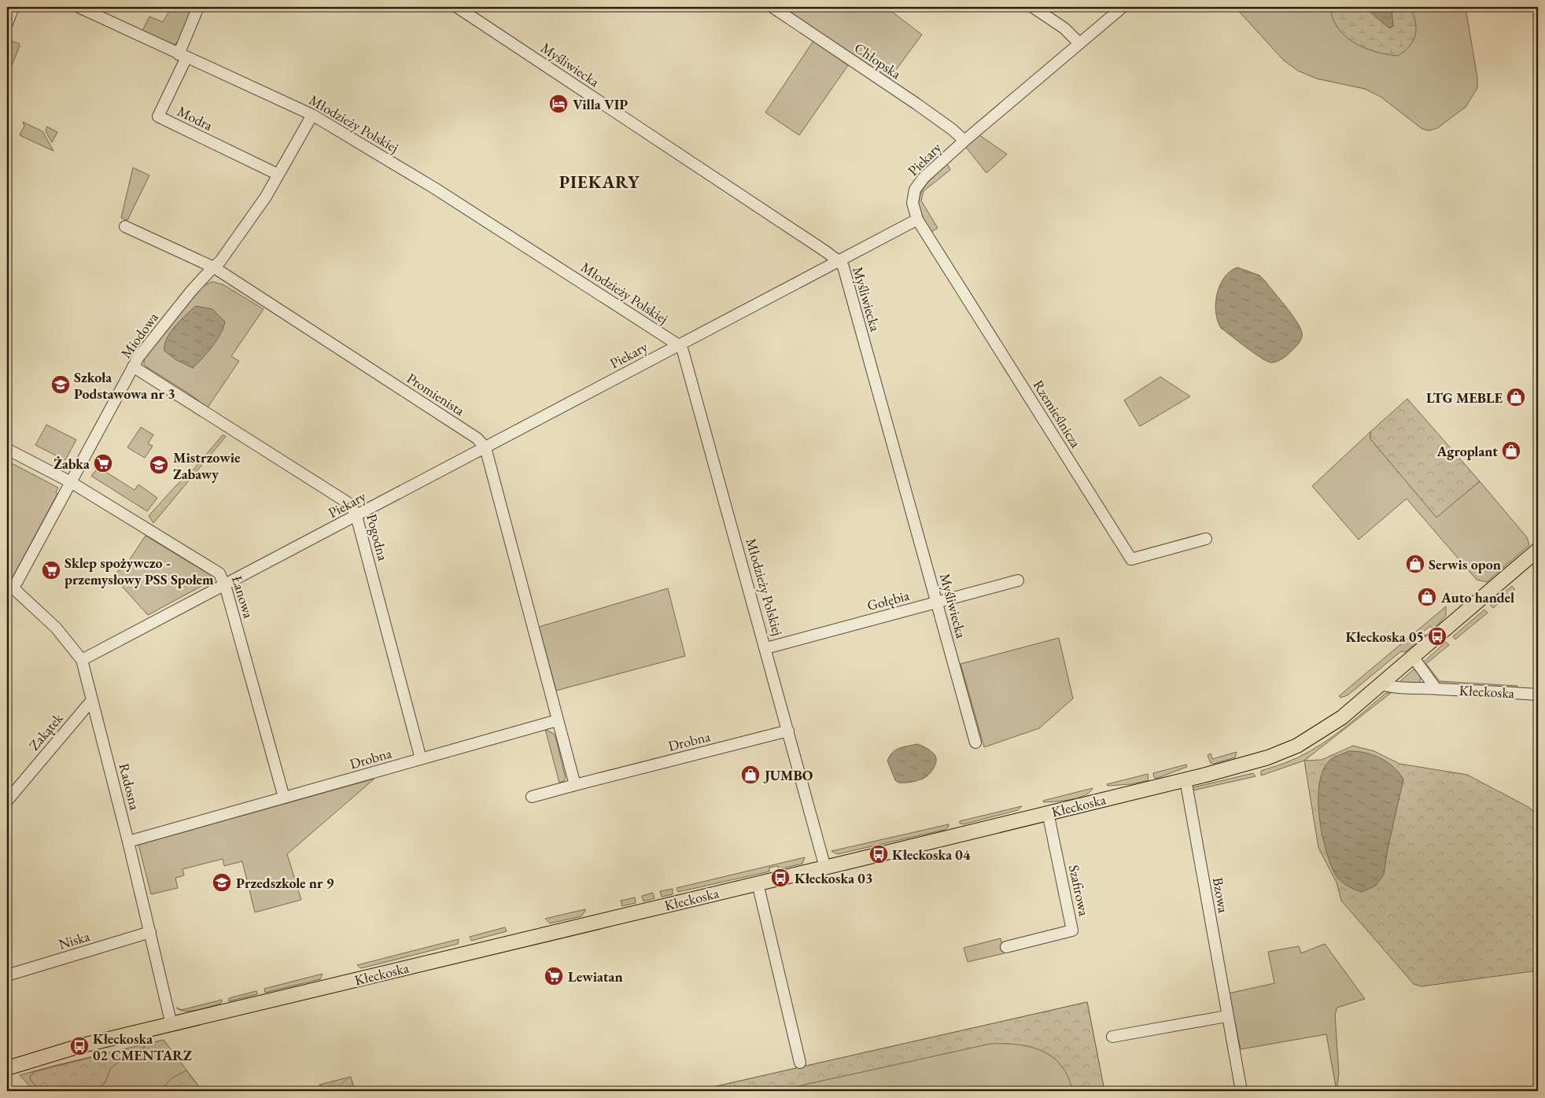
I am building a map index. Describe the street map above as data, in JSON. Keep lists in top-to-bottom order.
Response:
{
  "streets": {
    "main road": ["Kłeckoska"],
    "street": [
      "Chłopska",
      "Myśliwiecka",
      "Modra",
      "Młodzieży Polskiej",
      "Piekary",
      "Miodowa",
      "Promienista",
      "Rzemieślnicza",
      "Pogodna",
      "Łanowa",
      "Gołębia",
      "Zakątek",
      "Drobna",
      "Radosna",
      "Szafirowa",
      "Bzowa",
      "Niska"
    ]
  },
  "crossings": [
    ["Chłopska", "Piekary"],
    ["Myśliwiecka", "Piekary"],
    ["Myśliwiecka", "Gołębia"],
    ["Modra", "Młodzieży Polskiej"],
    ["Modra", "Miodowa"],
    ["Młodzieży Polskiej", "Piekary"],
    ["Młodzieży Polskiej", "Miodowa"],
    ["Młodzieży Polskiej", "Gołębia"],
    ["Młodzieży Polskiej", "Kłeckoska"],
    ["Młodzieży Polskiej", "Drobna"],
    ["Piekary", "Promienista"],
    ["Piekary", "Rzemieślnicza"],
    ["Piekary", "Pogodna"],
    ["Piekary", "Łanowa"],
    ["Piekary", "Radosna"],
    ["Miodowa", "Promienista"],
    ["Miodowa", "Pogodna"],
    ["Miodowa", "Łanowa"],
    ["Miodowa", "Radosna"],
    ["Pogodna", "Drobna"],
    ["Łanowa", "Drobna"],
    ["Kłeckoska", "Radosna"],
    ["Kłeckoska", "Szafirowa"],
    ["Kłeckoska", "Bzowa"],
    ["Zakątek", "Radosna"],
    ["Drobna", "Radosna"],
    ["Radosna", "Niska"]
  ],
  "districts": ["PIEKARY"],
  "places": {
    "hotel": ["Villa VIP"],
    "school or university": ["Szkoła Podstawowa nr 3", "Mistrzowie Zabawy", "Przedszkole nr 9"],
    "shop": [
      "LTG MEBLE",
      "Agroplant",
      "Serwis opon",
      "Auto handel",
      "JUMBO"
    ],
    "supermarket": ["Żabka", "Sklep spożywczo - przemysłowy PSS Społem", "Lewiatan"],
    "bus stop": [
      "Kłeckoska 05",
      "Kłeckoska 04",
      "Kłeckoska 03",
      "Kłeckoska 02 CMENTARZ"
    ]
  }
}
